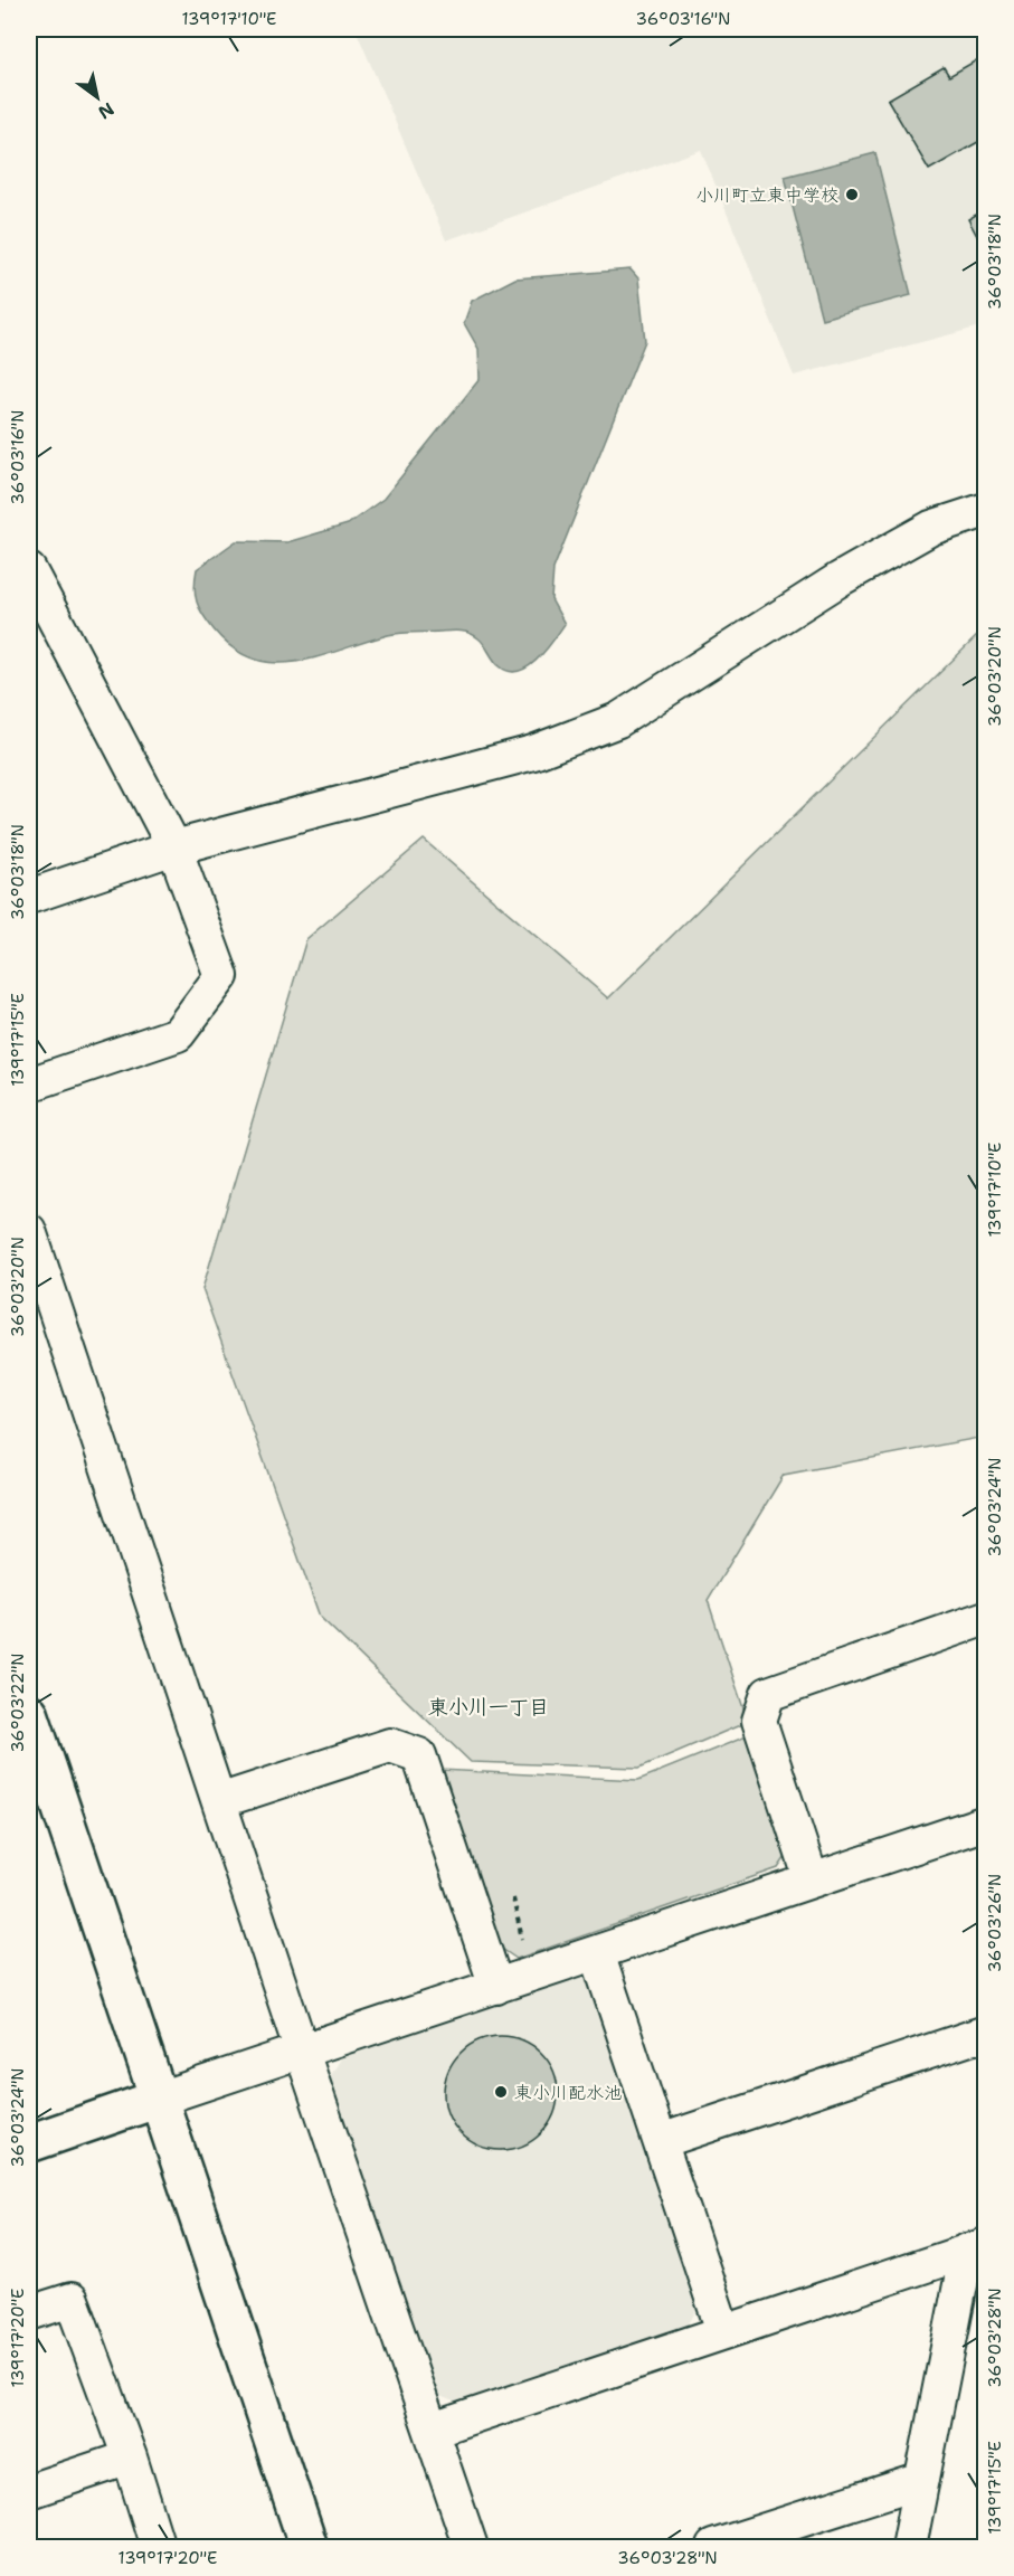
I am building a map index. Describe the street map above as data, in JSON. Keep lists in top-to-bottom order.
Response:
{
  "districts": ["東小川一丁目"],
  "places": ["小川町立東中学校", "東小川配水池"],
  "north": "bottom right",
  "coordinates": [
    "139°17'10\"E",
    "36°03'16\"N",
    "36°03'18\"N",
    "36°03'20\"N",
    "139°17'15\"E",
    "36°03'24\"N",
    "36°03'22\"N",
    "36°03'26\"N",
    "139°17'20\"E",
    "36°03'28\"N"
  ]
}
